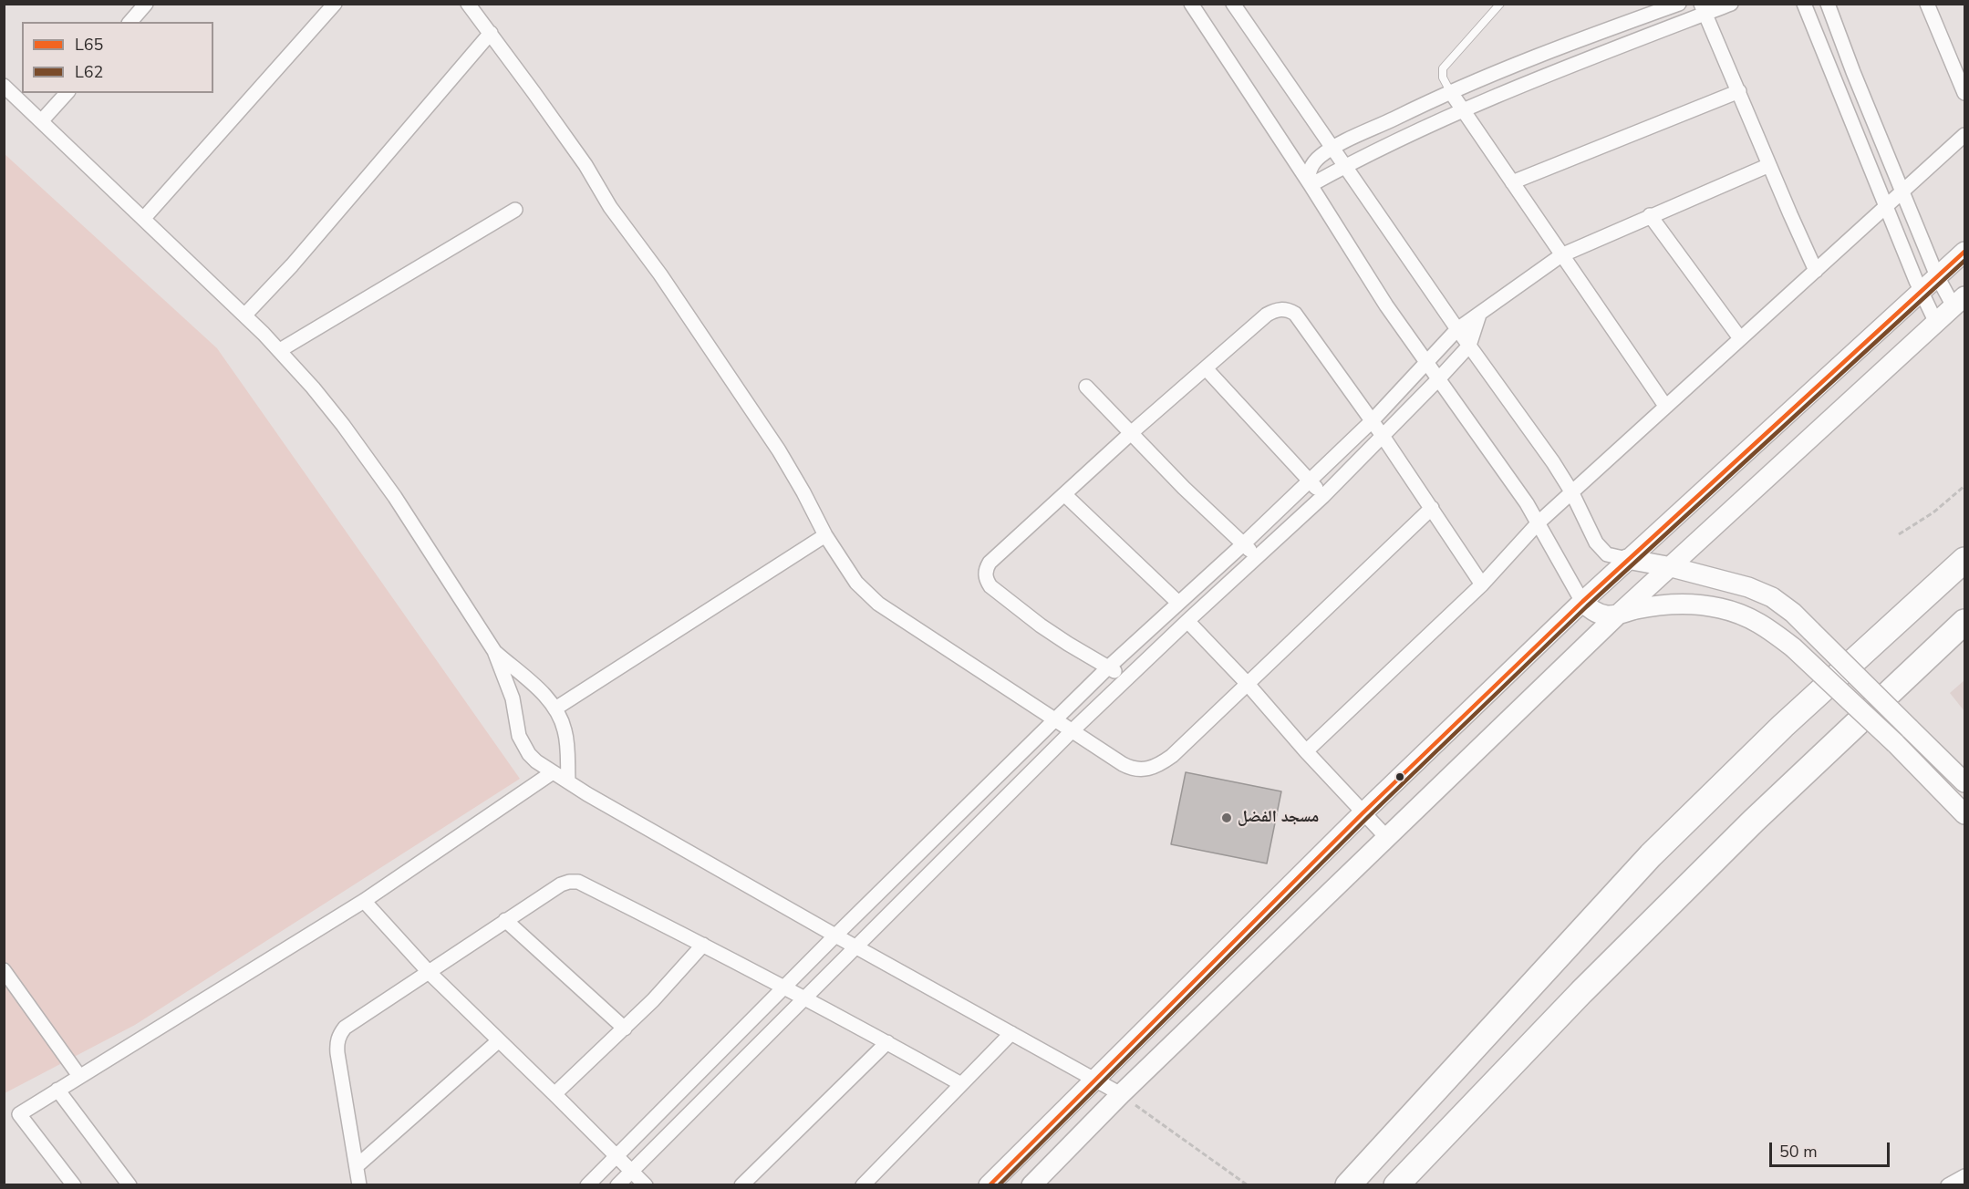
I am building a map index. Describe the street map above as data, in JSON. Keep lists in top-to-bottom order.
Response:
{
  "places": ["مسجد الفضل"],
  "lines": ["transit line L65", "transit line L62"],
  "legend": ["L65", "L62"],
  "scale_bar": "50 m"
}
